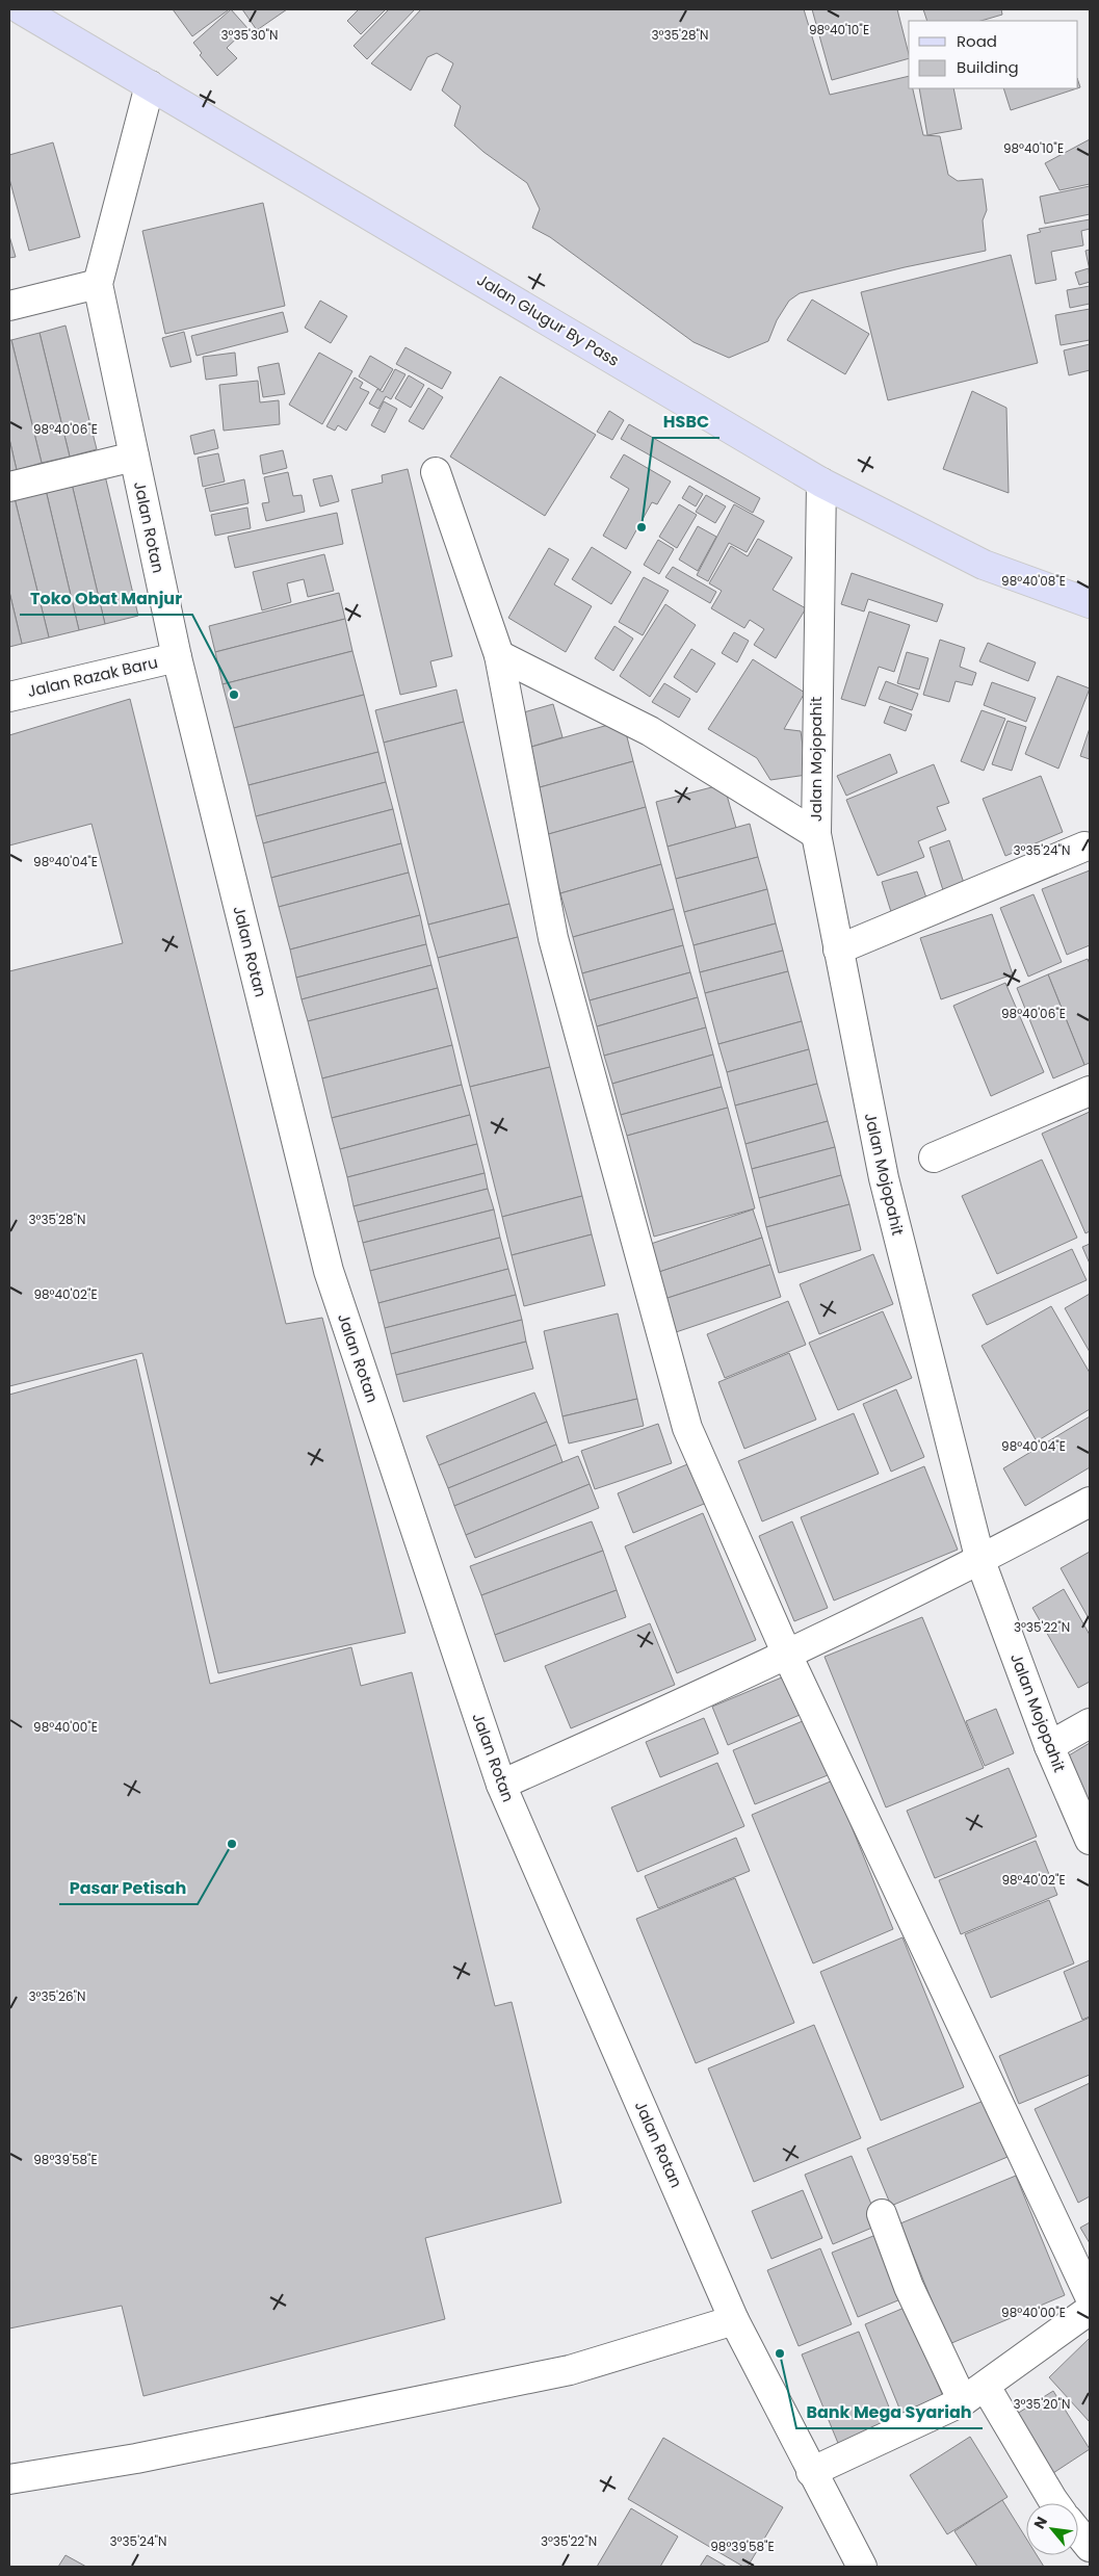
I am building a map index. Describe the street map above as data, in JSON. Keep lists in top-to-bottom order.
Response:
{
  "streets": {
    "main road": ["Jalan Glugur By Pass"],
    "street": ["Jalan Rotan", "Jalan Razak Baru", "Jalan Mojopahit"]
  },
  "crossings": [
    ["Jalan Glugur By Pass", "Jalan Rotan"],
    ["Jalan Glugur By Pass", "Jalan Mojopahit"],
    ["Jalan Rotan", "Jalan Razak Baru"]
  ],
  "places": [
    "HSBC",
    "Toko Obat Manjur",
    "Pasar Petisah",
    "Bank Mega Syariah"
  ],
  "legend": ["Road", "Building"],
  "north": "top left",
  "coordinates": [
    "98°40'10\"E",
    "3°35'30\"N",
    "3°35'28\"N",
    "98°40'06\"E",
    "98°40'08\"E",
    "3°35'24\"N",
    "98°40'04\"E",
    "98°40'02\"E",
    "3°35'22\"N",
    "98°40'00\"E",
    "3°35'26\"N",
    "98°39'58\"E",
    "3°35'20\"N"
  ]
}
